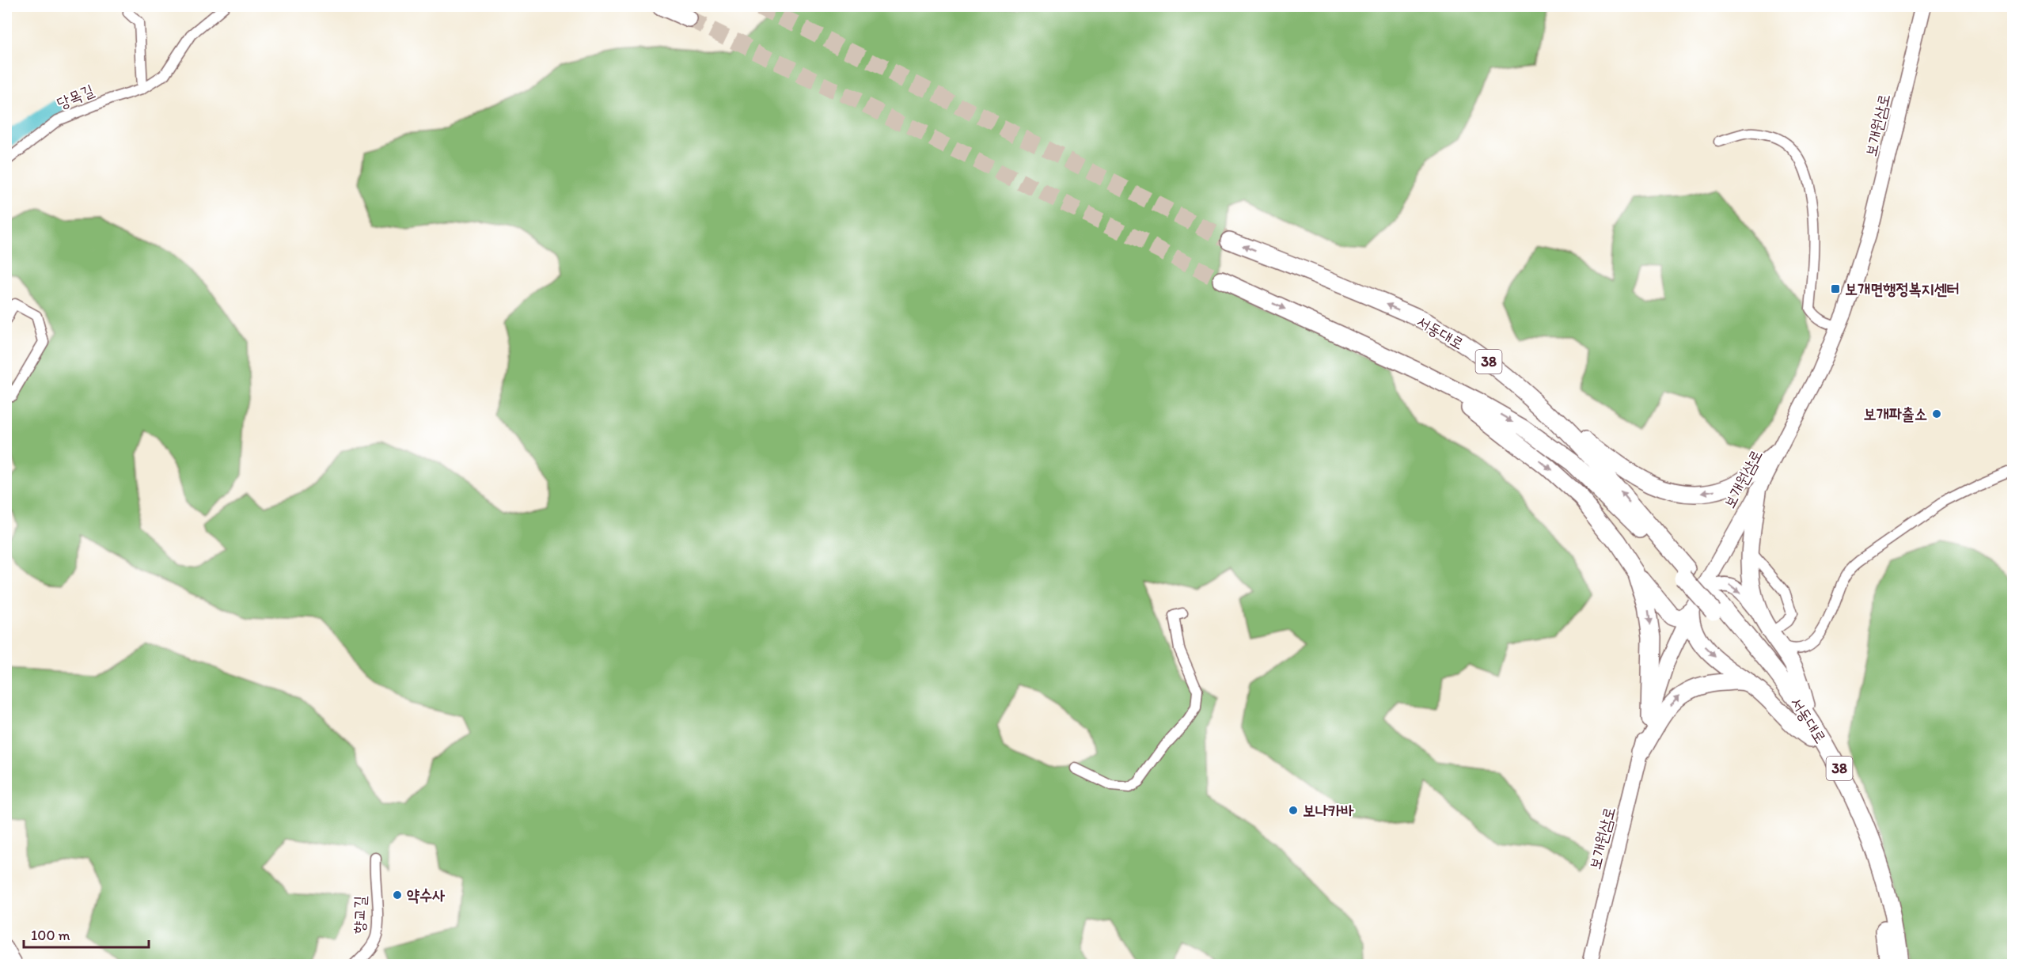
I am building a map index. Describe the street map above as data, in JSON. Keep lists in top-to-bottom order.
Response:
{
  "streets": {
    "highway": ["서동대로", "38"],
    "main road": ["보개원삼로"],
    "street": ["당목길", "향교길"]
  },
  "crossings": [
    ["서동대로", "38"]
  ],
  "places": {
    "transit": ["보개면행정복지센터"],
    "other": ["보개파출소", "보나카바", "약수사"]
  },
  "scale_bar": "100 m"
}
